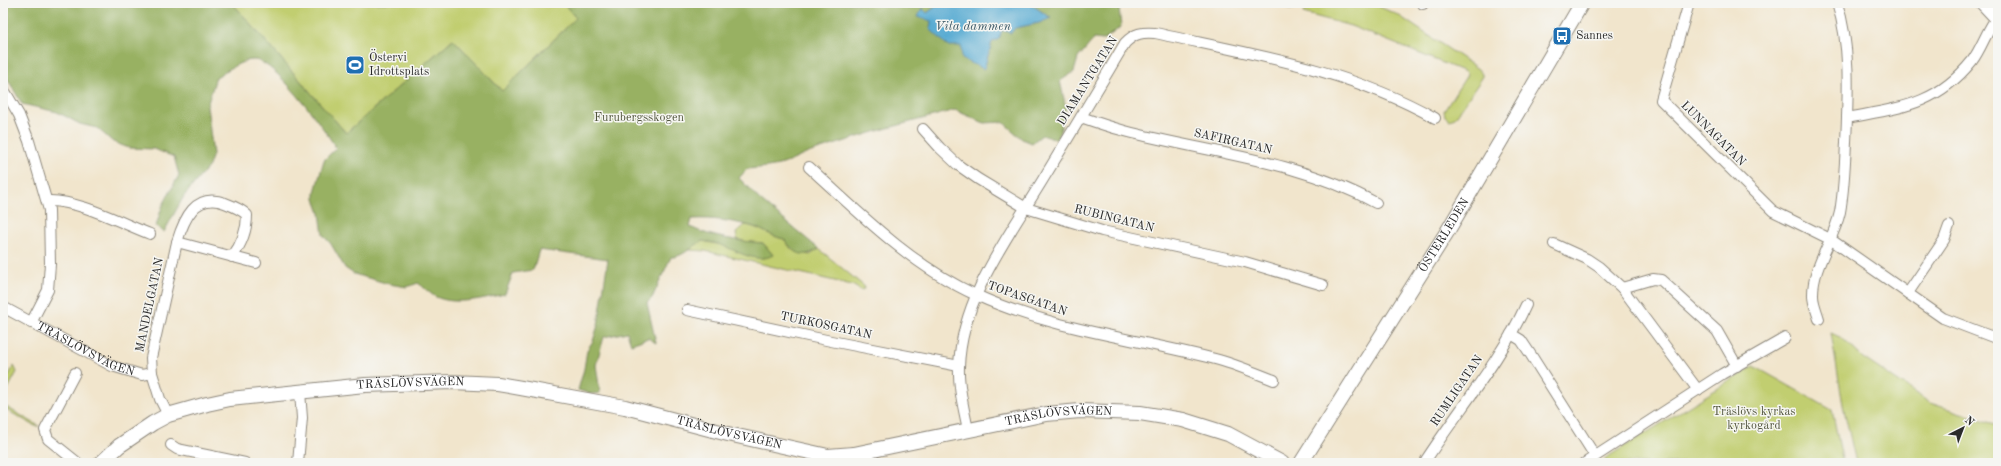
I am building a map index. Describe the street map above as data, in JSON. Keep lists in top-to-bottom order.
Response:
{
  "streets": {
    "street": [
      "DIAMANTGATAN",
      "LUNNAGATAN",
      "SAFIRGATAN",
      "RUBINGATAN",
      "ÖSTERLEDEN",
      "TOPASGATAN",
      "MANDELGATAN",
      "TURKOSGATAN",
      "TRÄSLÖVSVÄGEN",
      "RUMLIGATAN"
    ]
  },
  "crossings": [
    ["DIAMANTGATAN", "SAFIRGATAN"],
    ["DIAMANTGATAN", "RUBINGATAN"],
    ["DIAMANTGATAN", "TOPASGATAN"],
    ["DIAMANTGATAN", "TURKOSGATAN"],
    ["DIAMANTGATAN", "TRÄSLÖVSVÄGEN"],
    ["MANDELGATAN", "TRÄSLÖVSVÄGEN"]
  ],
  "water": ["Vita dammen"],
  "parks": ["Furubergsskogen", "Träslövs kyrkas kyrkogård"],
  "places": {
    "bus stop": ["Sannes"],
    "sports": ["Östervi Idrottsplats"]
  },
  "north": "top right"
}
